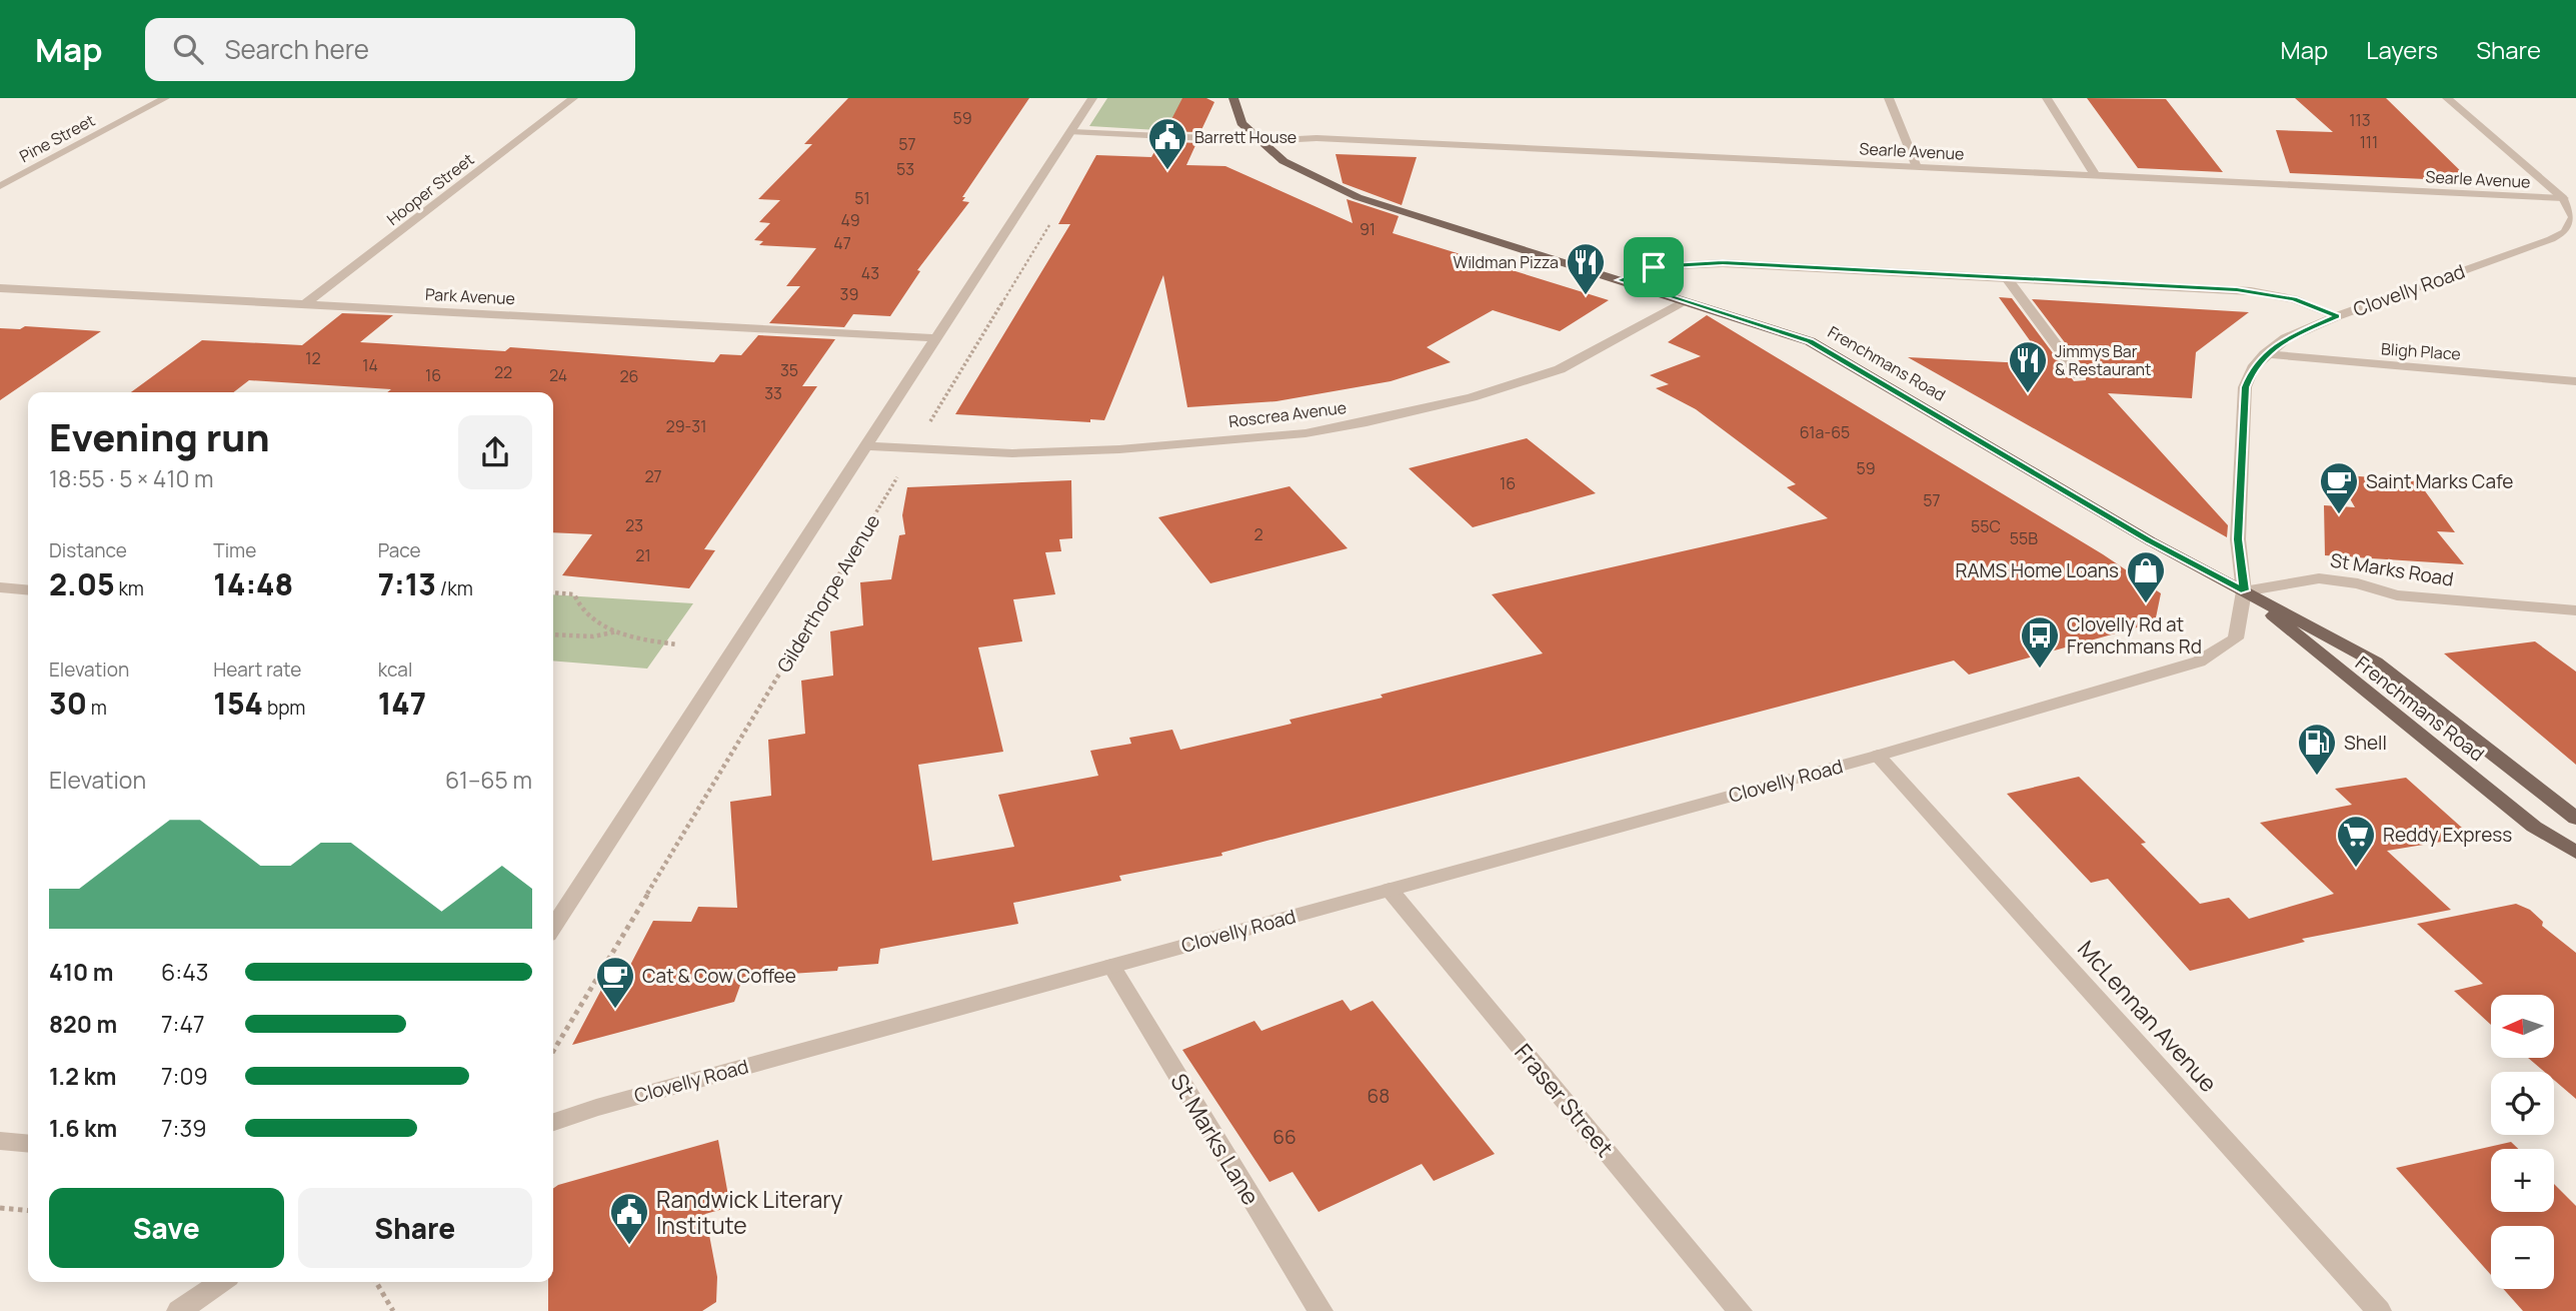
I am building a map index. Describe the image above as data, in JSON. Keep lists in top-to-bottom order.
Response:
{
  "streets": {
    "main road": ["Frenchmans Road"],
    "street": [
      "Pine Street",
      "Searle Avenue",
      "Hooper Street",
      "Clovelly Road",
      "Park Avenue",
      "Bligh Place",
      "Roscrea Avenue",
      "St Marks Road",
      "McLennan Avenue",
      "Fraser Street",
      "St Marks Lane"
    ],
    "path": ["Gilderthorpe Avenue"]
  },
  "crossings": [
    ["Searle Avenue", "Clovelly Road"],
    ["Searle Avenue", "Frenchmans Road"],
    ["Hooper Street", "Park Avenue"],
    ["Clovelly Road", "Bligh Place"],
    ["Clovelly Road", "Frenchmans Road"],
    ["Clovelly Road", "St Marks Road"],
    ["Clovelly Road", "McLennan Avenue"],
    ["Clovelly Road", "Fraser Street"],
    ["Clovelly Road", "St Marks Lane"],
    ["Frenchmans Road", "Roscrea Avenue"],
    ["Frenchmans Road", "St Marks Road"],
    ["Roscrea Avenue", "Gilderthorpe Avenue"]
  ],
  "places": {
    "public building": ["Barrett House", "Randwick Literary Institute"],
    "restaurant": ["Wildman Pizza", "Jimmys Bar & Restaurant"],
    "cafe": ["Saint Marks Cafe", "Cat & Cow Coffee"],
    "shop": ["RAMS Home Loans"],
    "bus stop": ["Clovelly Rd at Frenchmans Rd"],
    "fuel station": ["Shell"],
    "supermarket": ["Reddy Express"]
  },
  "house_numbers": [
    "59",
    "113",
    "111",
    "57",
    "53",
    "51",
    "49",
    "91",
    "47",
    "43",
    "39",
    "12",
    "14",
    "35",
    "22",
    "16",
    "24",
    "26",
    "33",
    "29-31",
    "61a-65",
    "59",
    "27",
    "16",
    "57",
    "23",
    "55C",
    "2",
    "55B",
    "21",
    "68",
    "66"
  ],
  "north": "left",
  "page": {
    "header": "Map",
    "search": "Search here",
    "nav": ["Map", "Layers", "Share"],
    "heading": ["Evening run", "18:55 · 5 × 410 m"],
    "stats": [
      ["Distance", "2.05 km"],
      ["Time", "14:48"],
      ["Pace", "7:13 /km"],
      ["Elevation", "30 m"],
      ["Heart rate", "154 bpm"],
      ["kcal", "147"]
    ],
    "chart": ["Elevation", "61–65 m"],
    "list": [
      {
        "name": "410 m",
        "note": "6:43"
      },
      {
        "name": "820 m",
        "note": "7:47"
      },
      {
        "name": "1.2 km",
        "note": "7:09"
      },
      {
        "name": "1.6 km",
        "note": "7:39"
      }
    ],
    "map_buttons": ["+", "−"],
    "buttons": ["Save", "Share"]
  }
}
